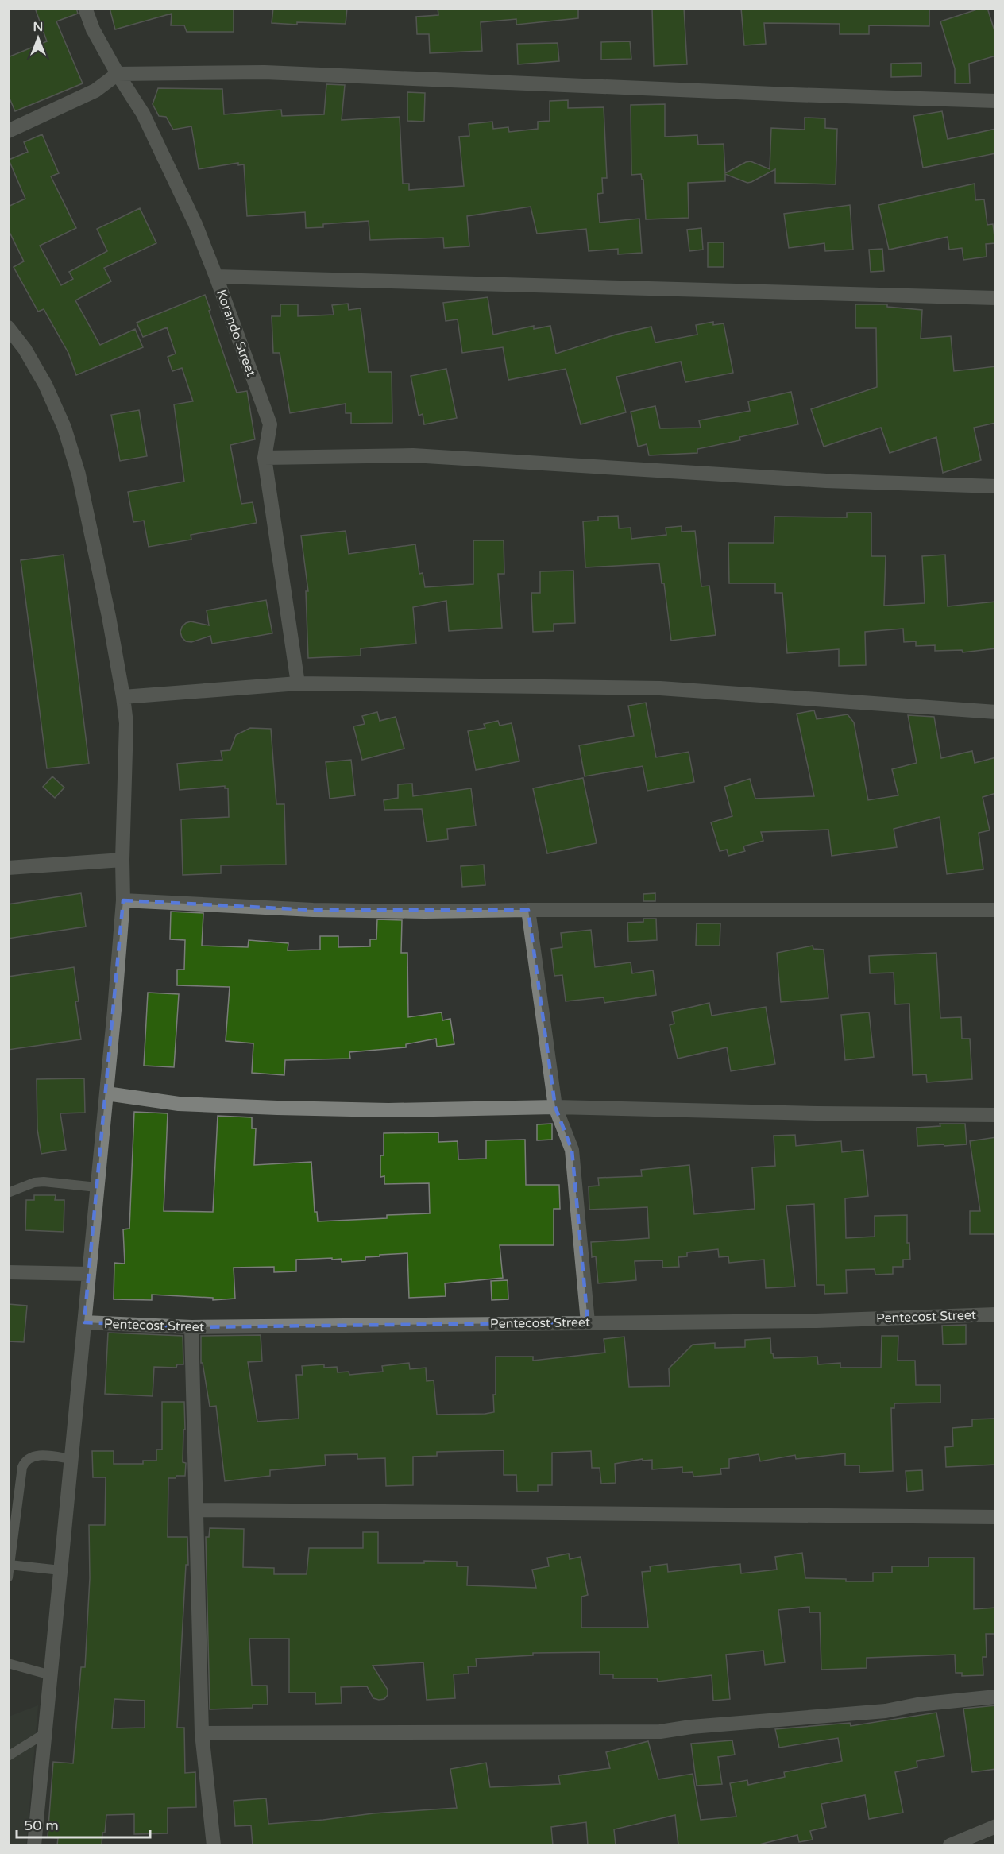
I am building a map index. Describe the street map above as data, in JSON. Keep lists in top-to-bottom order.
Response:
{
  "streets": {
    "street": ["Korando Street", "Pentecost Street"]
  },
  "scale_bar": "50 m",
  "north": "top"
}
